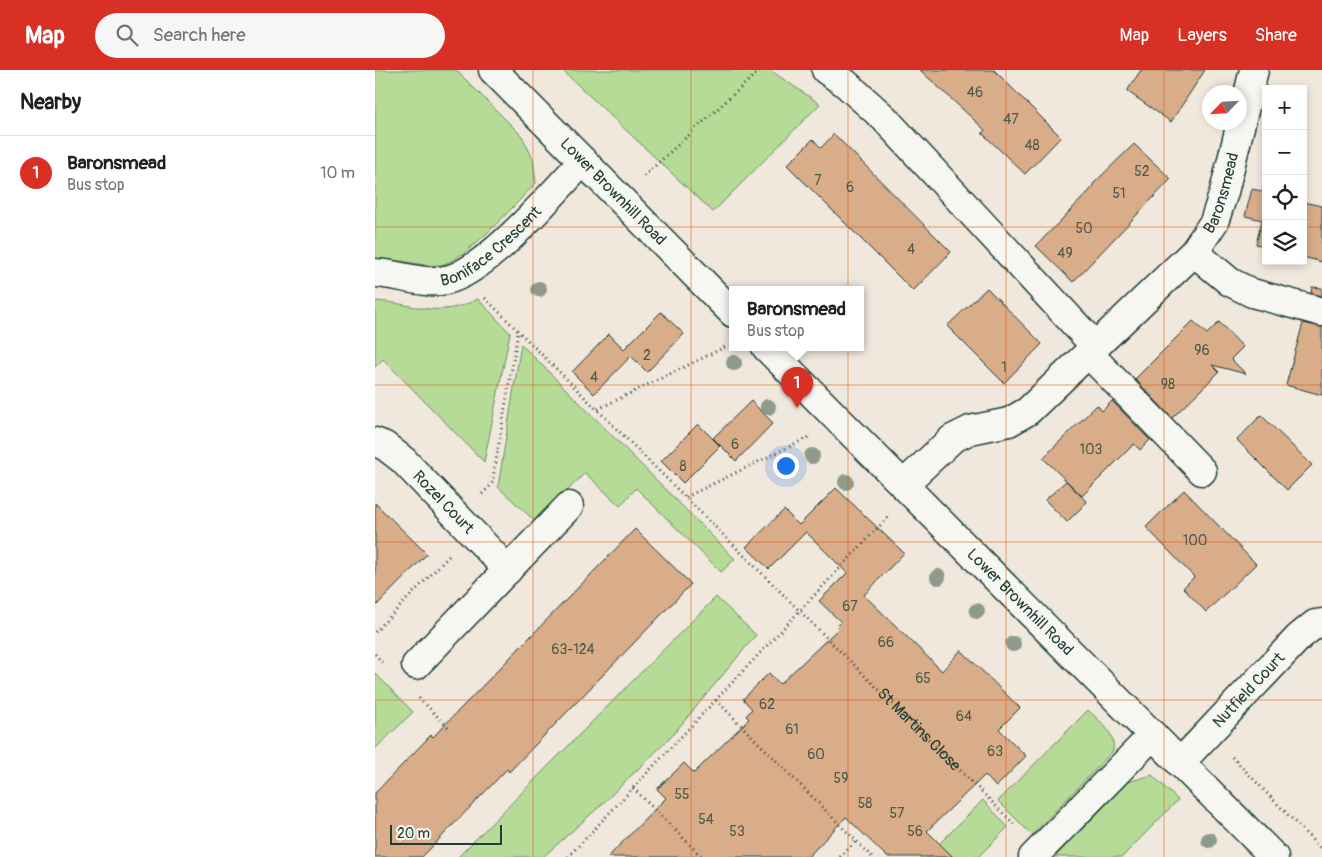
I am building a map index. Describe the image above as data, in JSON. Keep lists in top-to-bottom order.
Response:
{
  "streets": {
    "street": [
      "Baronsmead",
      "Lower Brownhill Road",
      "Boniface Crescent",
      "Rozel Court",
      "Nutfield Court"
    ],
    "path": ["St Martins Close"]
  },
  "crossings": [
    ["Baronsmead", "Lower Brownhill Road"],
    ["Lower Brownhill Road", "Boniface Crescent"],
    ["Lower Brownhill Road", "Nutfield Court"],
    ["Boniface Crescent", "St Martins Close"]
  ],
  "house_numbers": [
    "46",
    "47",
    "48",
    "52",
    "7",
    "6",
    "51",
    "50",
    "4",
    "49",
    "96",
    "2",
    "1",
    "4",
    "98",
    "6",
    "103",
    "8",
    "100",
    "67",
    "66",
    "63-124",
    "65",
    "62",
    "64",
    "61",
    "63",
    "60",
    "59",
    "55",
    "58",
    "57",
    "54",
    "53",
    "56"
  ],
  "scale_bar": "20 m",
  "north": "bottom left",
  "page": {
    "header": "Map",
    "search": "Search here",
    "nav": ["Map", "Layers", "Share"],
    "heading": "Nearby",
    "map_buttons": ["+", "−"],
    "list": [
      {
        "mark": "1",
        "name": "Baronsmead",
        "note": "Bus stop",
        "value": "10 m"
      }
    ],
    "popup": ["Baronsmead", "Bus stop"],
    "pins": "1",
    "scale": "20 m"
  }
}
